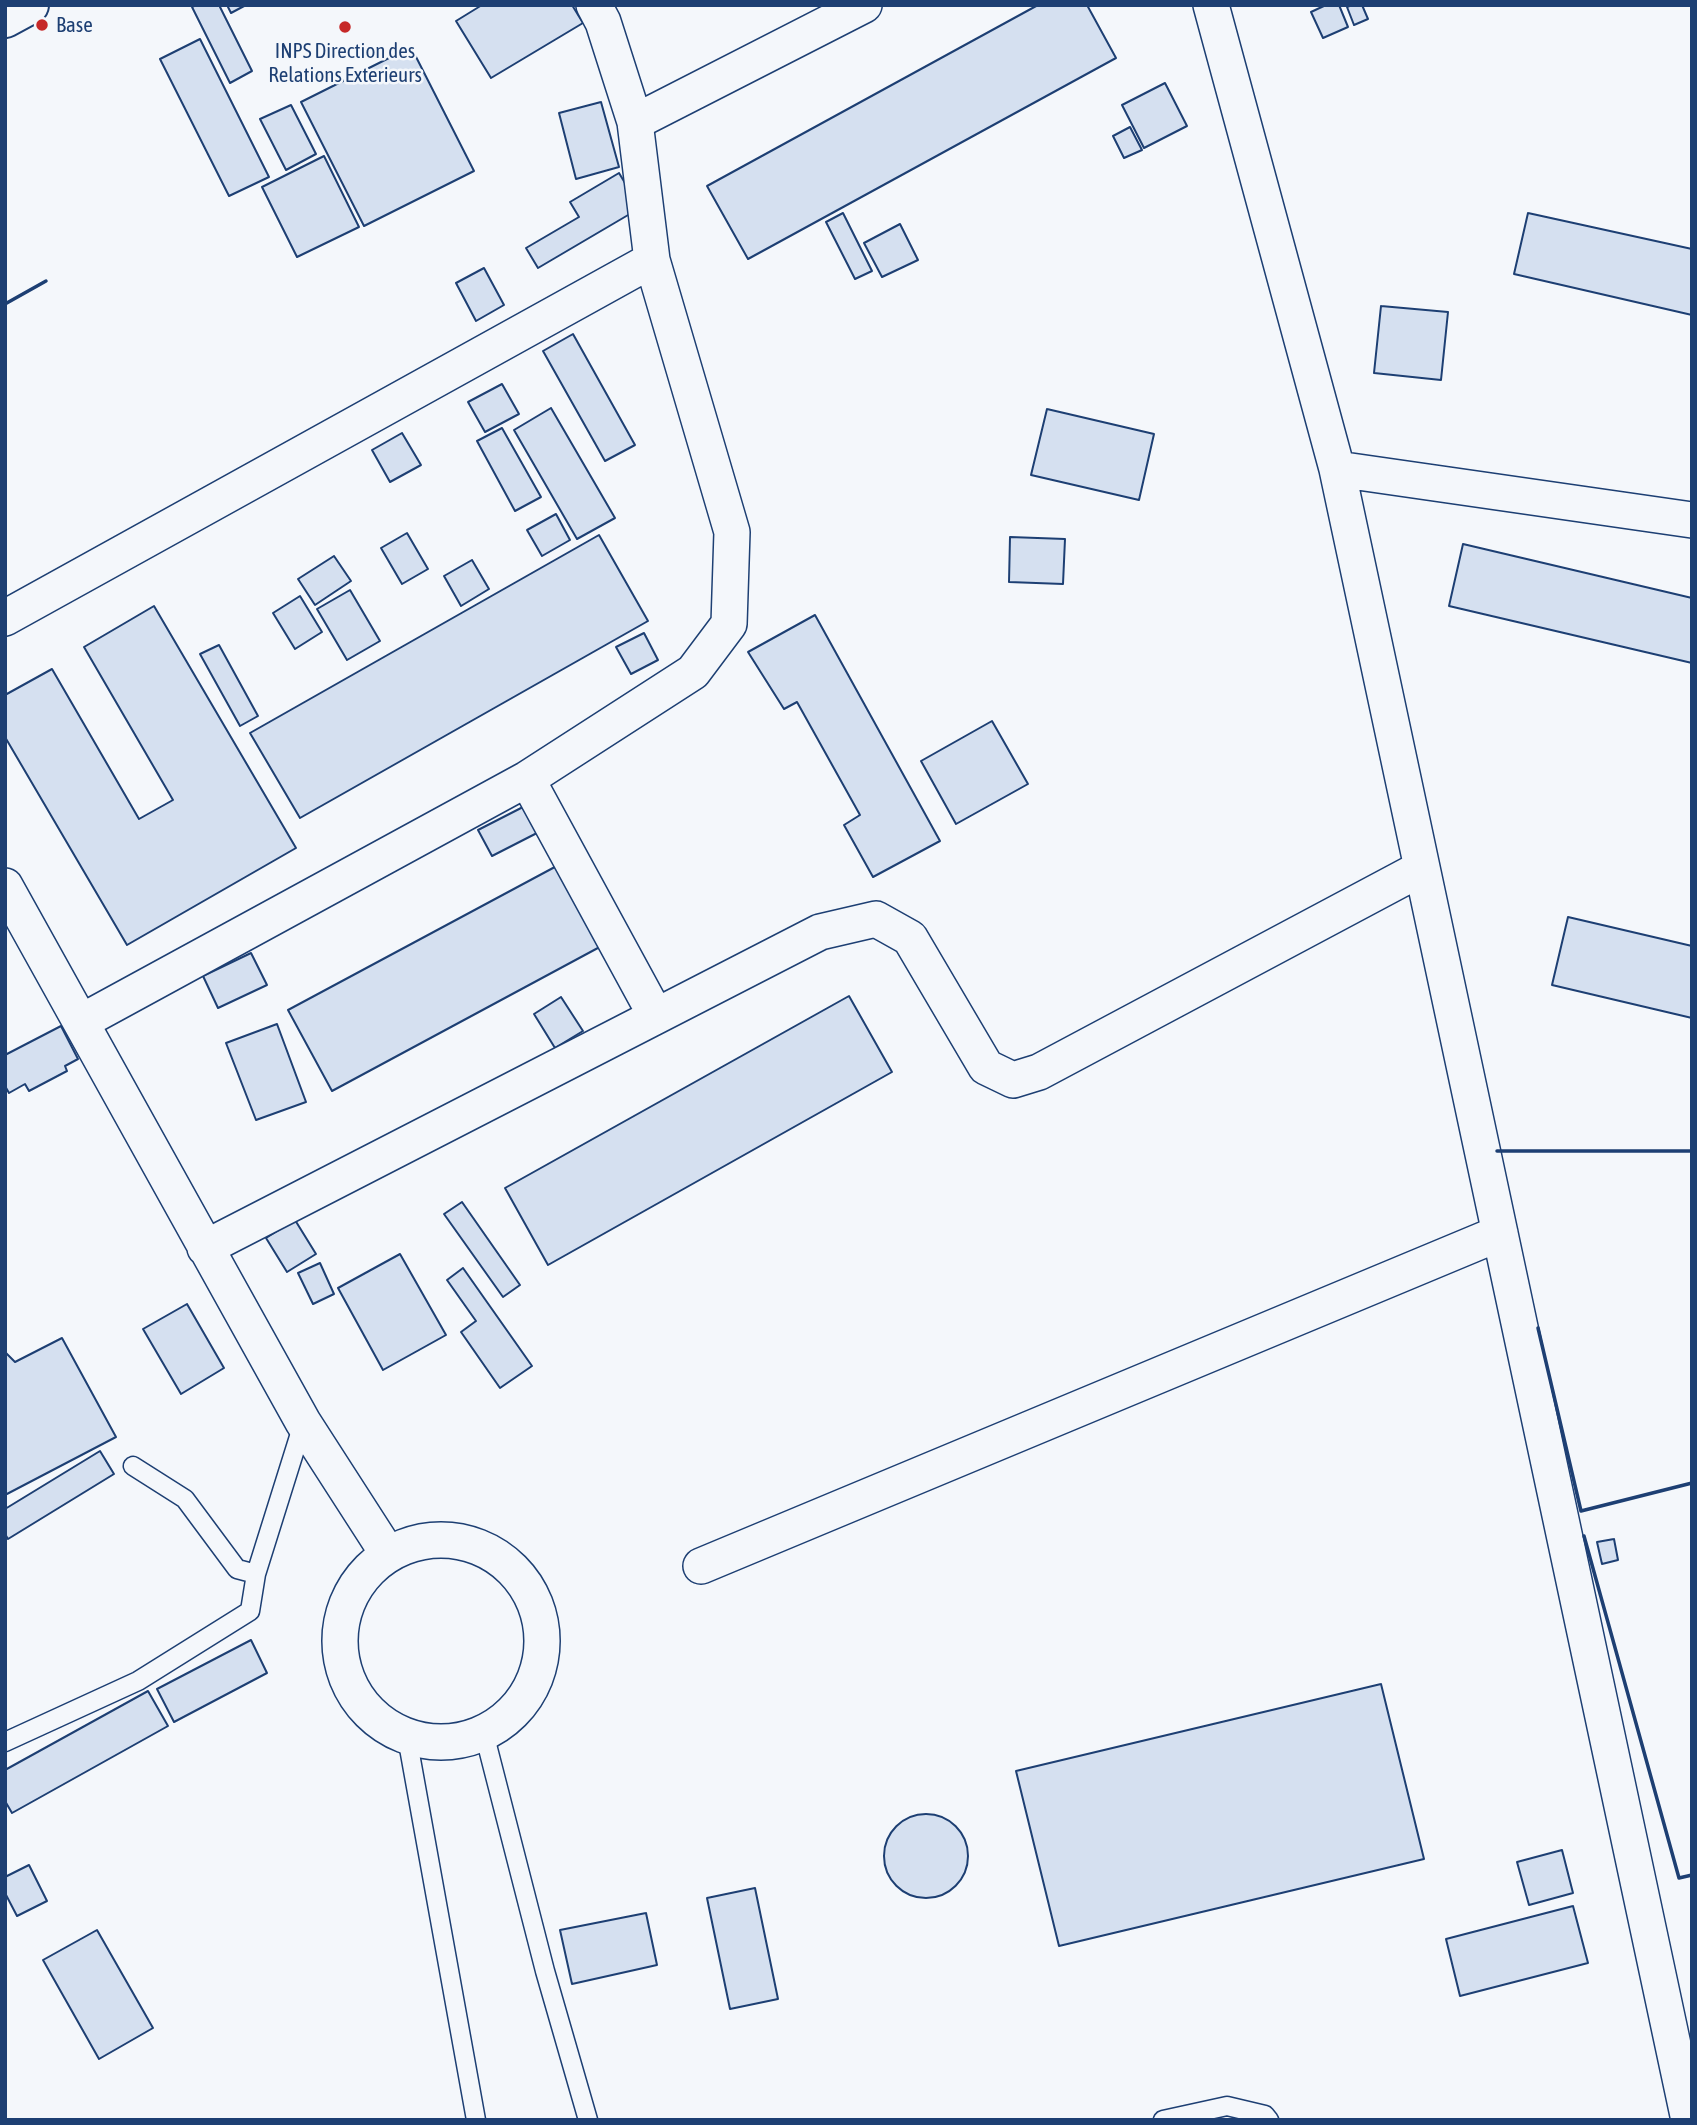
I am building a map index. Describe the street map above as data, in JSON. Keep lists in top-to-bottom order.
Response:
{
  "places": ["Base", "INPS Direction des Relations Exterieurs"]
}
